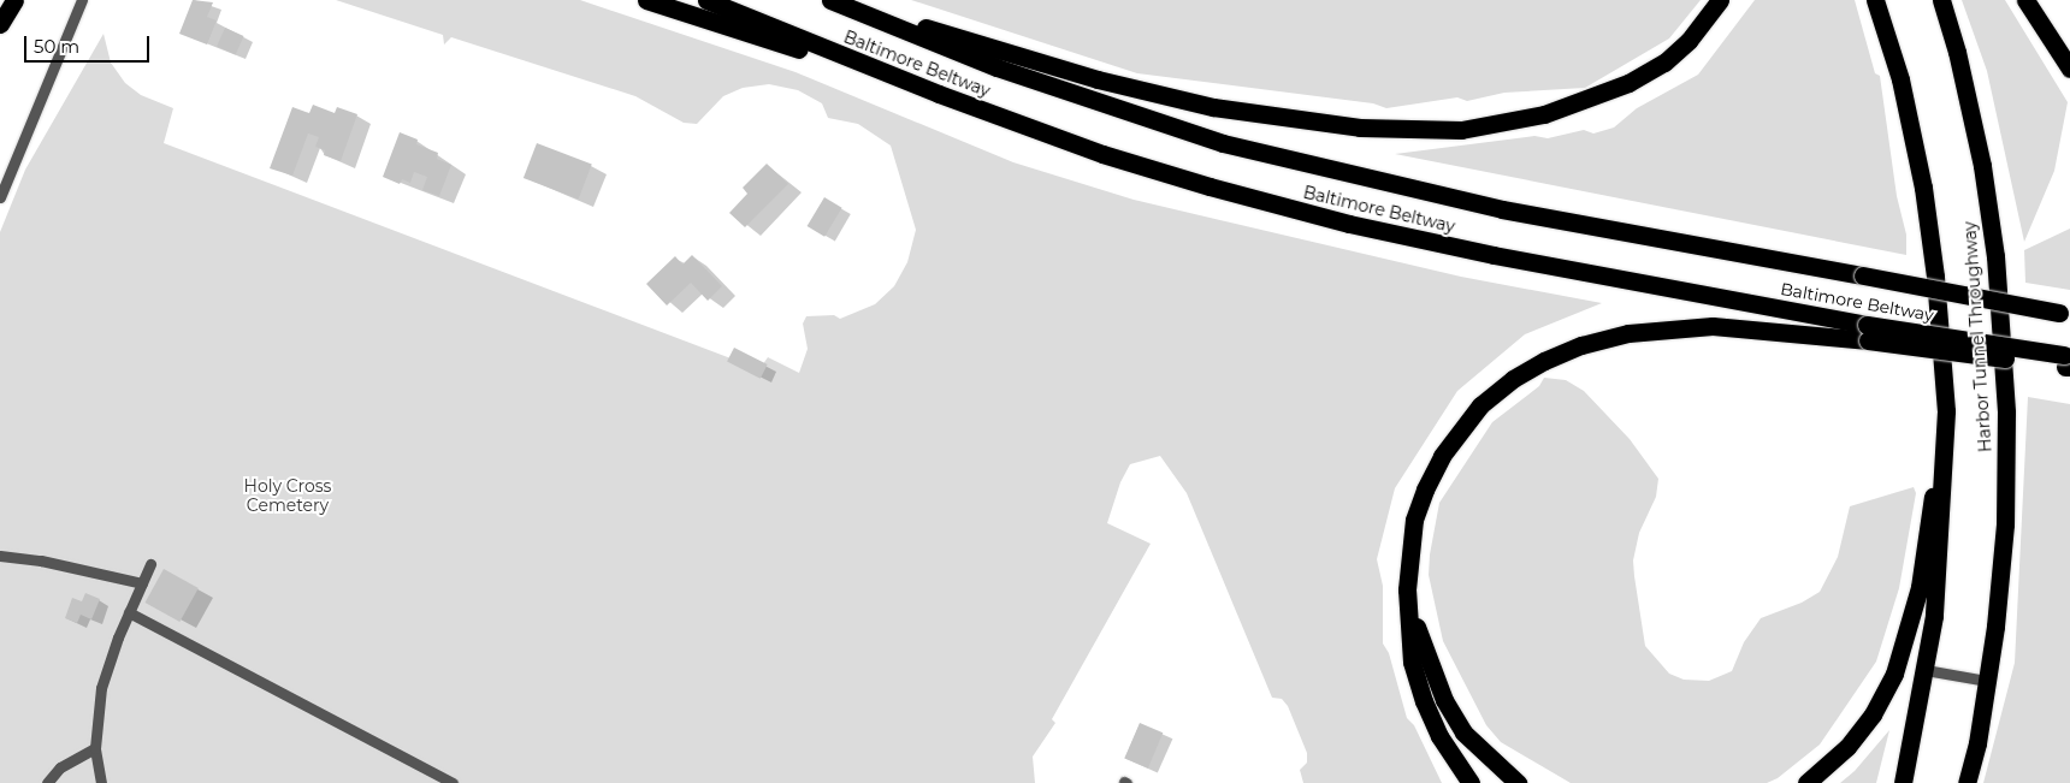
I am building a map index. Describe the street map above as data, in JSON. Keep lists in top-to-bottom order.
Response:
{
  "streets": {
    "highway": ["Baltimore Beltway", "Harbor Tunnel Throughway"]
  },
  "parks": ["Holy Cross Cemetery"],
  "scale_bar": "50 m"
}
